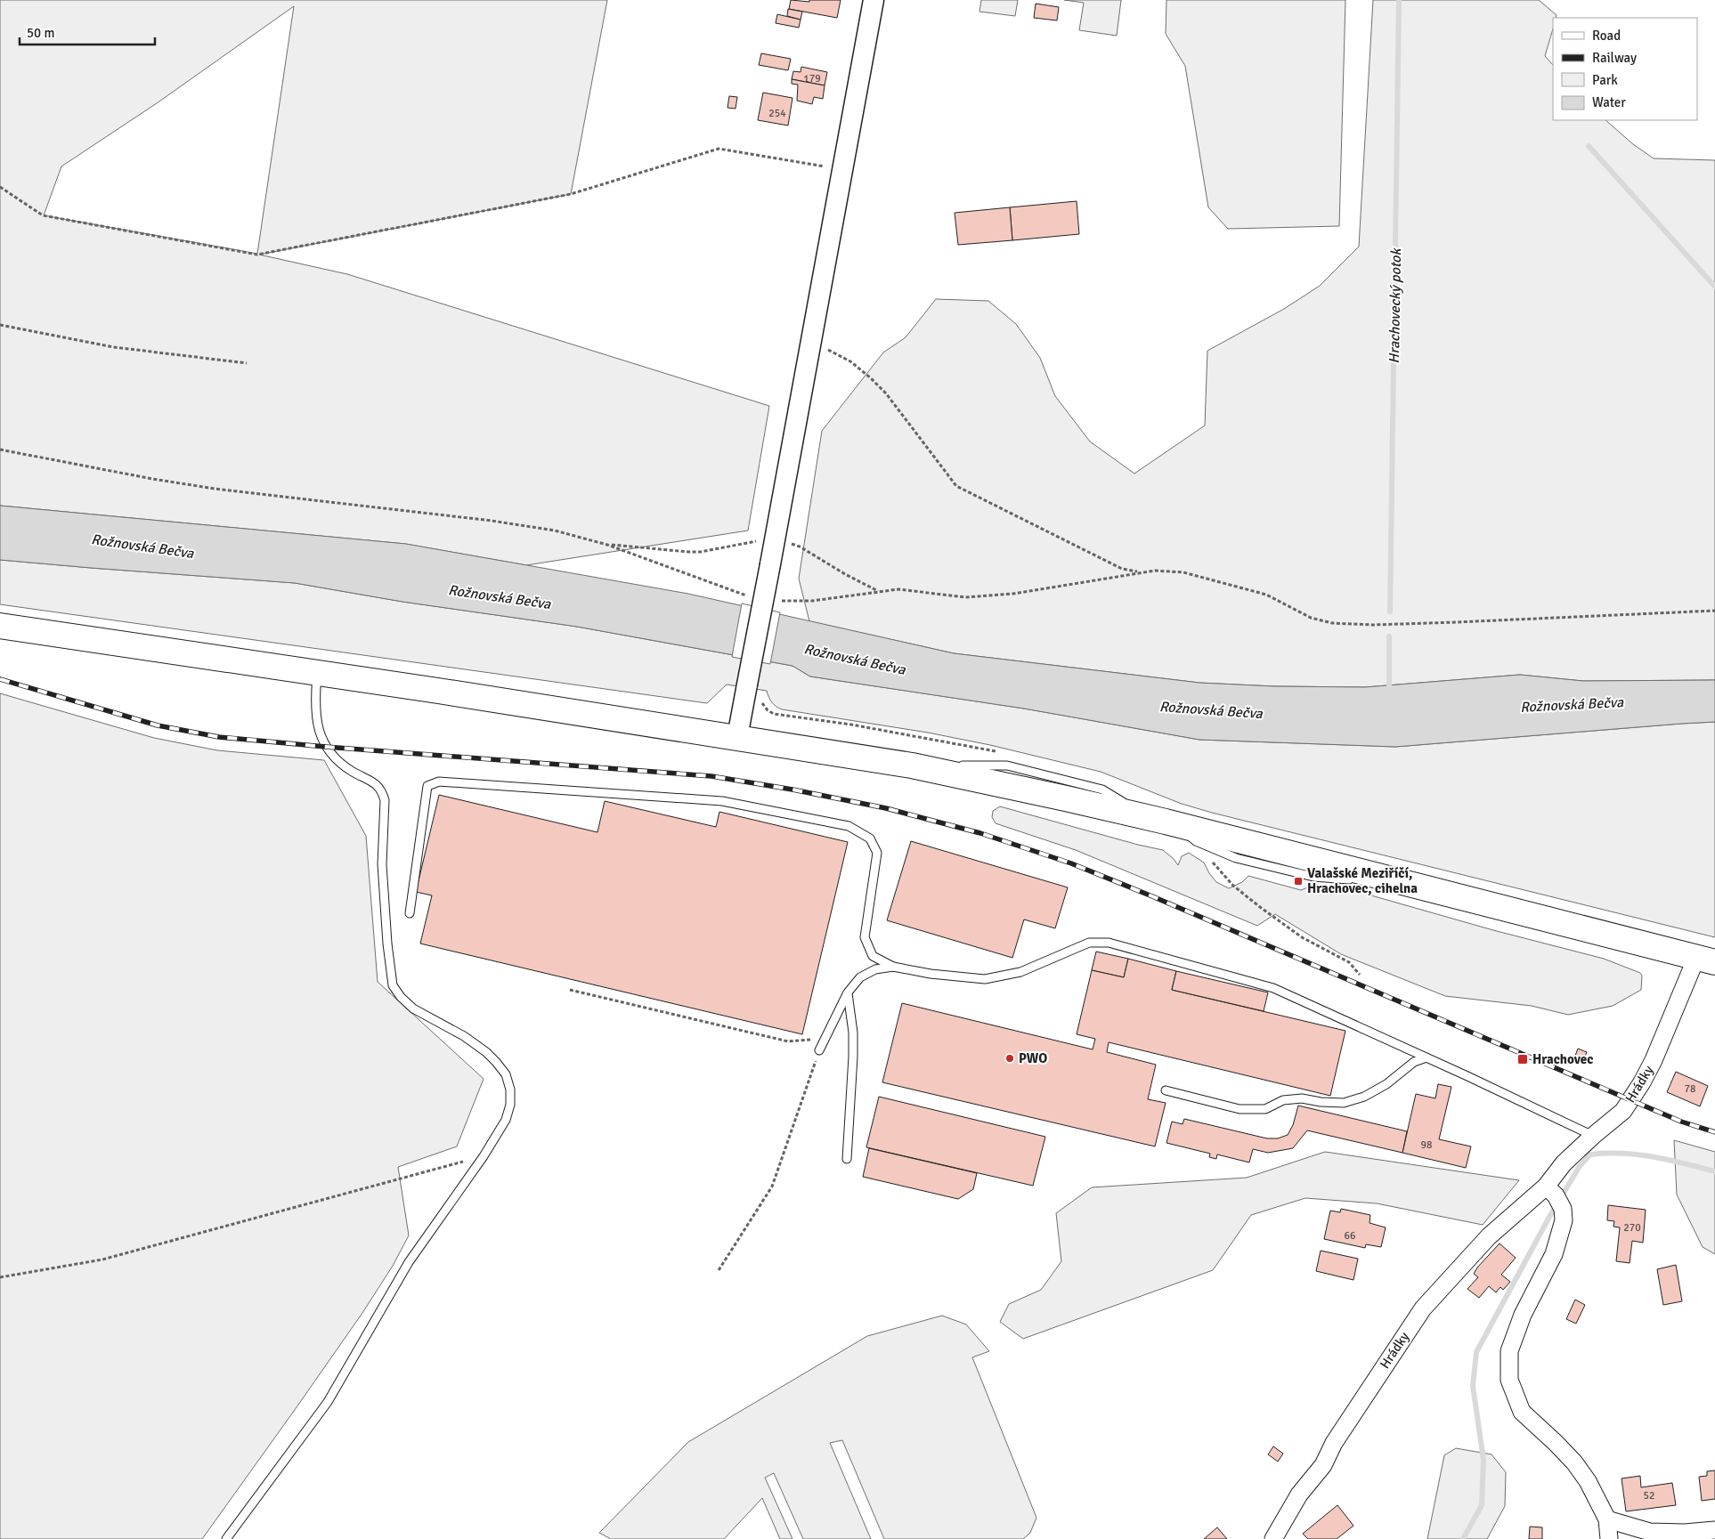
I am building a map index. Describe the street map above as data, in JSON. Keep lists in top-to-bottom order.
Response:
{
  "streets": {
    "street": ["Hrádky"]
  },
  "water": ["Hrachovecký potok", "Rožnovská Bečva"],
  "places": {
    "transit": ["Valašské Meziříčí, Hrachovec, cihelna", "Hrachovec"],
    "other": ["PWO"]
  },
  "house_numbers": [
    "179",
    "254",
    "78",
    "98",
    "270",
    "66",
    "52"
  ],
  "legend": [
    "Road",
    "Railway",
    "Park",
    "Water"
  ],
  "scale_bar": "50 m"
}
